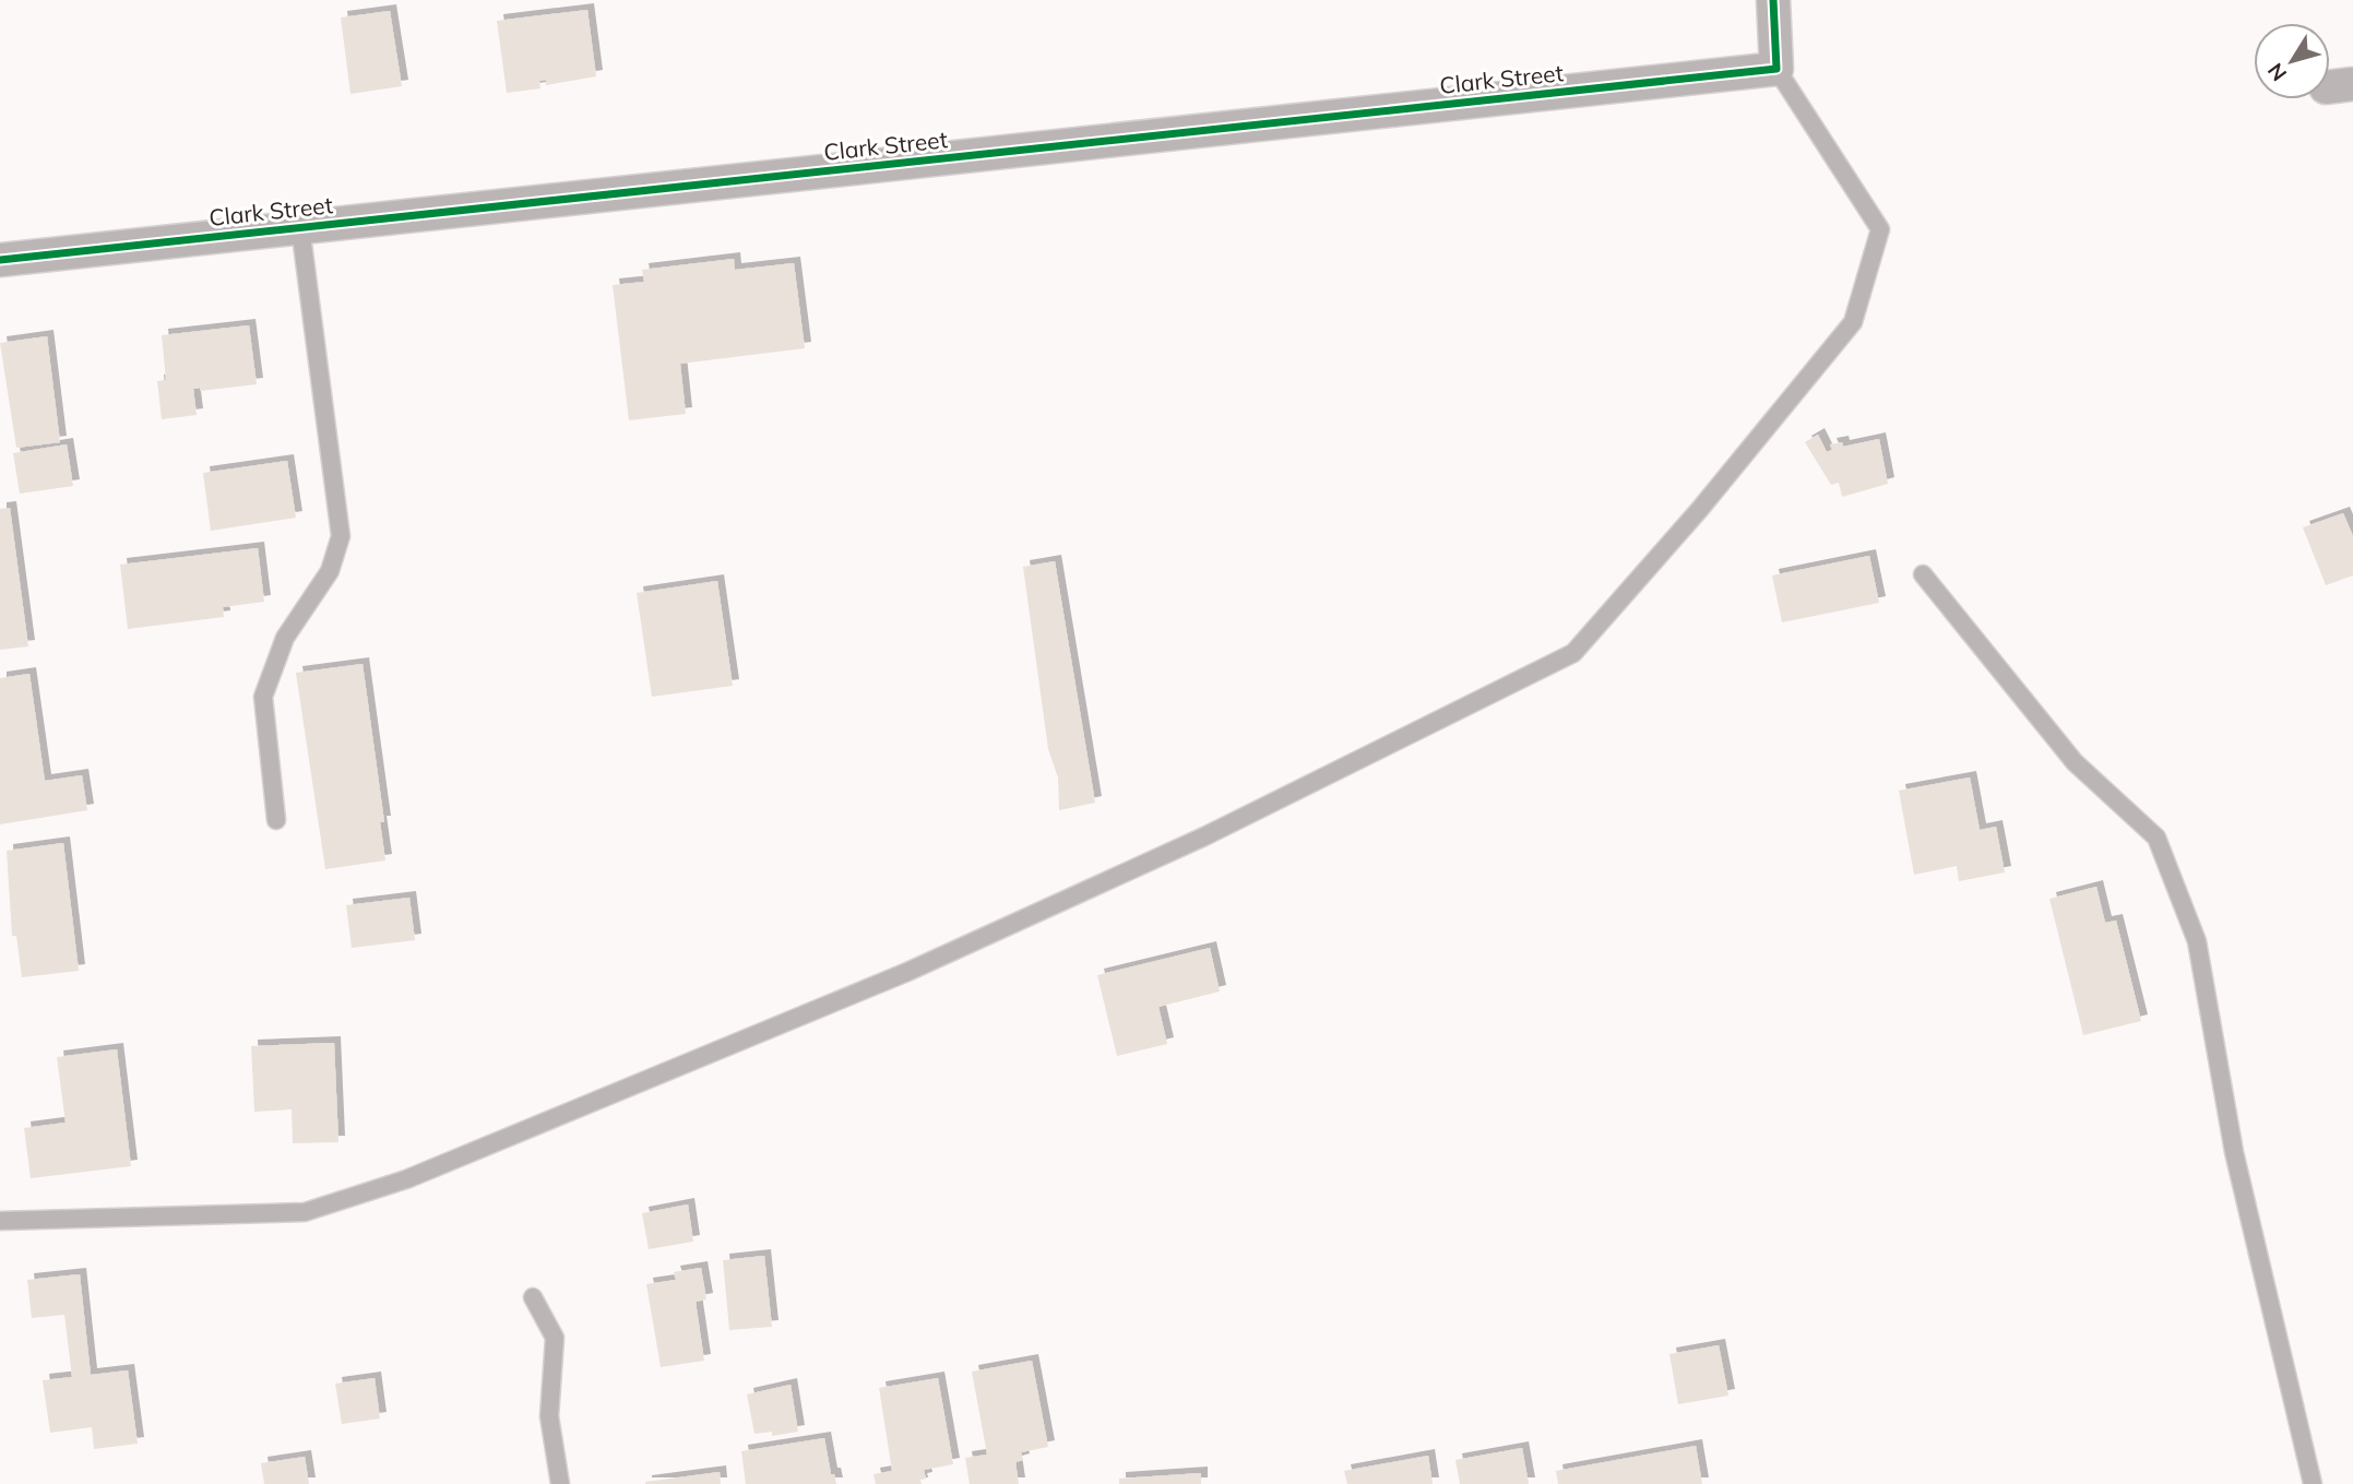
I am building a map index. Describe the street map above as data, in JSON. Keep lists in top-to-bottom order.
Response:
{
  "streets": {
    "street": ["Clark Street"]
  },
  "north": "bottom left"
}
